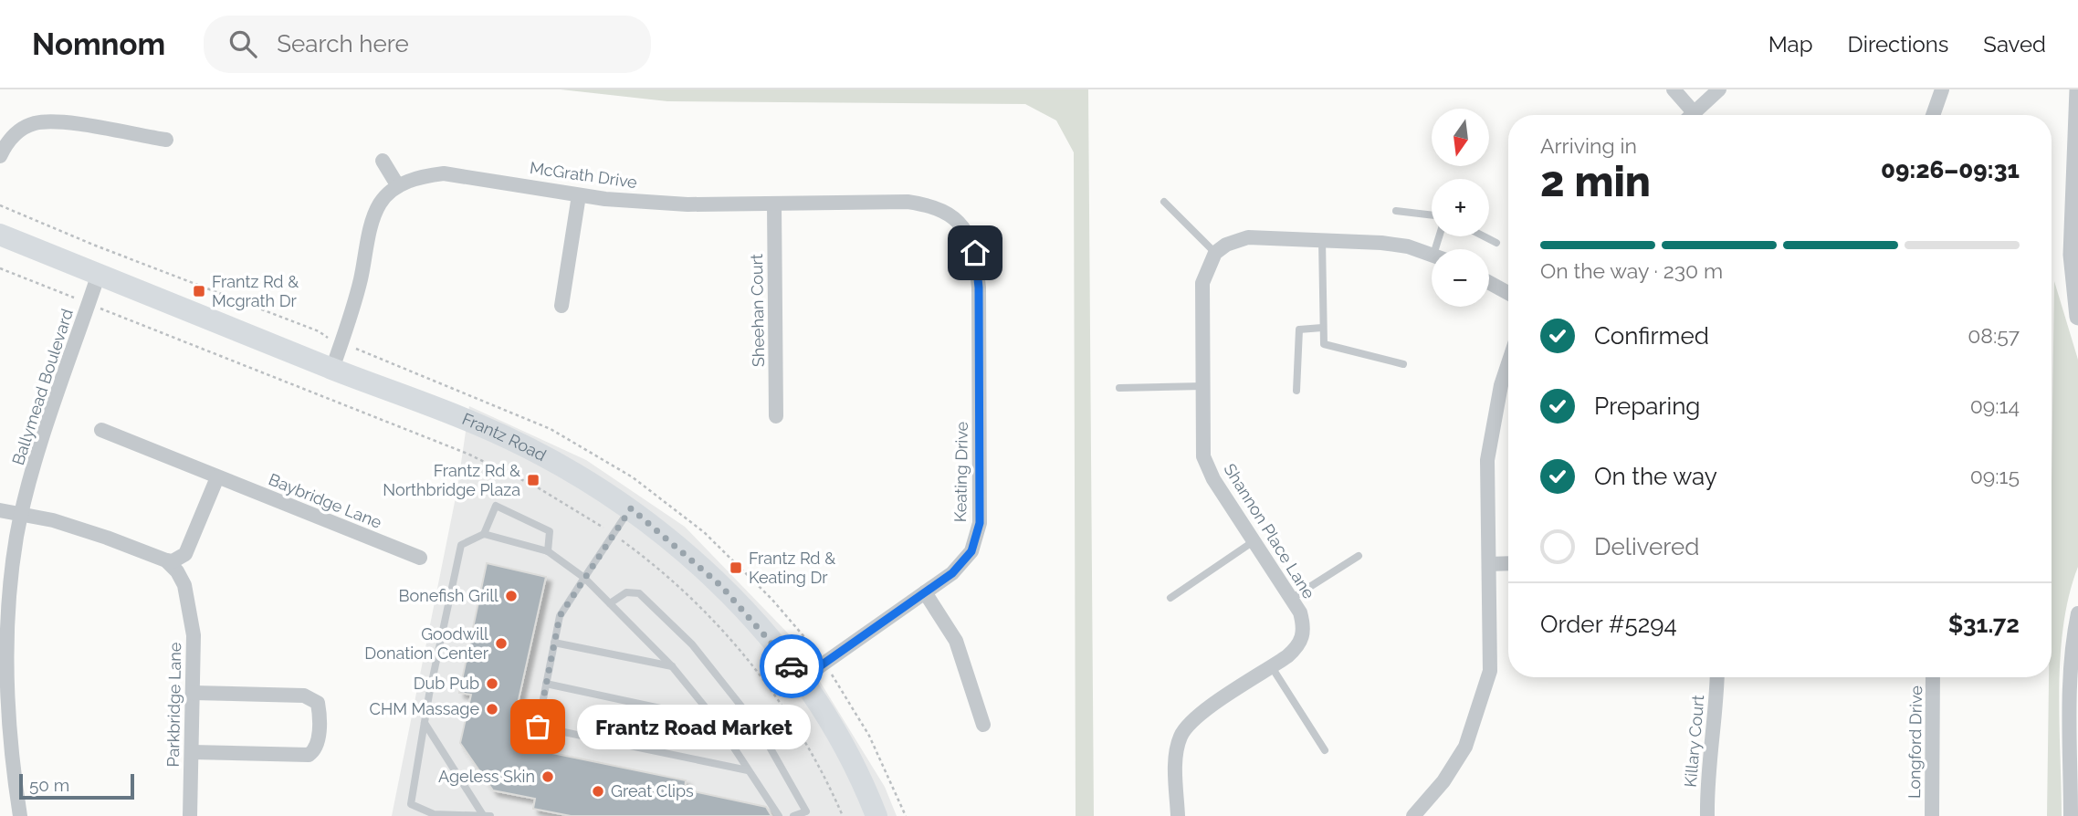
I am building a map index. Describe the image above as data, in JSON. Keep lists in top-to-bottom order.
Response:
{
  "streets": {
    "main road": ["Frantz Road"],
    "street": [
      "McGrath Drive",
      "Sheehan Court",
      "Ballymead Boulevard",
      "Keating Drive",
      "Baybridge Lane",
      "Shannon Place Lane",
      "Parkbridge Lane",
      "Killary Court",
      "Longford Drive"
    ]
  },
  "crossings": [
    ["McGrath Drive", "Sheehan Court"],
    ["McGrath Drive", "Frantz Road"],
    ["McGrath Drive", "Keating Drive"],
    ["Ballymead Boulevard", "Frantz Road"],
    ["Frantz Road", "Keating Drive"]
  ],
  "places": {
    "transit": ["Frantz Rd & Mcgrath Dr", "Frantz Rd & Northbridge Plaza", "Frantz Rd & Keating Dr"],
    "other": [
      "Bonefish Grill",
      "Goodwill Donation Center",
      "Dub Pub",
      "CHM Massage",
      "Frantz Road Market",
      "Ageless Skin",
      "Great Clips"
    ]
  },
  "scale_bar": "50 m",
  "north": "bottom",
  "page": {
    "header": "Nomnom",
    "search": "Search here",
    "nav": ["Map", "Directions", "Saved"],
    "map_buttons": ["+", "−"],
    "heading": ["2 min", "Arriving in", "09:26–09:31"],
    "panel": ["Order #5294", "$31.72"],
    "bar": "On the way · 230 m",
    "list": [
      ["Confirmed", "08:57"],
      ["Preparing", "09:14"],
      ["On the way", "09:15"],
      "Delivered"
    ],
    "bubble": "Frantz Road Market",
    "scale": "50 m"
  }
}
